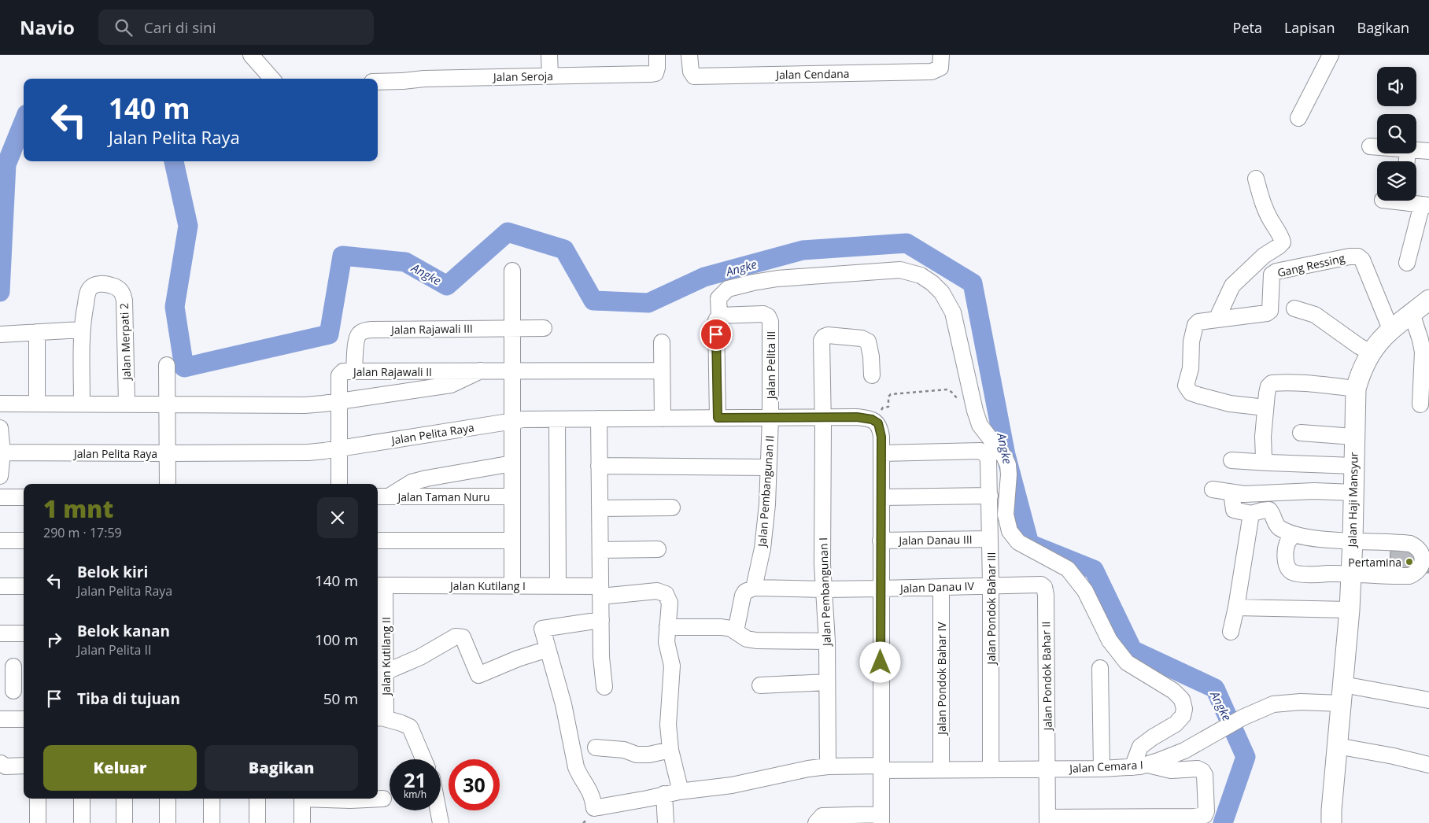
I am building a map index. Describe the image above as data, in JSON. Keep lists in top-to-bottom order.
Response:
{
  "streets": {
    "main road": ["Jalan Haji Mansyur"],
    "street": [
      "Jalan Cendana",
      "Jalan Seroja",
      "Gang Ressing",
      "Jalan Rajawali III",
      "Jalan Merpati 2",
      "Jalan Pelita III",
      "Jalan Rajawali II",
      "Jalan Pelita Raya",
      "Jalan Pembangunan II",
      "Jalan Taman Nuru",
      "Jalan Danau III",
      "Jalan Kutilang I",
      "Jalan Danau IV",
      "Jalan Pembangunan I",
      "Jalan Pondok Bahar III",
      "Jalan Kutilang II",
      "Jalan Pondok Bahar II",
      "Jalan Pondok Bahar IV",
      "Jalan Cemara I"
    ]
  },
  "crossings": [
    ["Gang Ressing", "Jalan Haji Mansyur"],
    ["Jalan Rajawali III", "Jalan Rajawali II"],
    ["Jalan Pelita III", "Jalan Pelita Raya"],
    ["Jalan Pelita III", "Jalan Pembangunan II"],
    ["Jalan Rajawali II", "Jalan Pelita Raya"],
    ["Jalan Pelita Raya", "Jalan Pembangunan II"],
    ["Jalan Pelita Raya", "Jalan Pembangunan I"],
    ["Jalan Pembangunan II", "Jalan Danau IV"],
    ["Jalan Haji Mansyur", "Jalan Cemara I"],
    ["Jalan Danau III", "Jalan Pondok Bahar III"],
    ["Jalan Kutilang I", "Jalan Kutilang II"],
    ["Jalan Danau IV", "Jalan Pembangunan I"],
    ["Jalan Danau IV", "Jalan Pondok Bahar III"],
    ["Jalan Danau IV", "Jalan Pondok Bahar II"],
    ["Jalan Danau IV", "Jalan Pondok Bahar IV"],
    ["Jalan Pembangunan I", "Jalan Cemara I"],
    ["Jalan Pondok Bahar III", "Jalan Cemara I"],
    ["Jalan Pondok Bahar II", "Jalan Cemara I"],
    ["Jalan Pondok Bahar IV", "Jalan Cemara I"]
  ],
  "water": ["Angke"],
  "places": ["Pertamina"],
  "page": {
    "header": "Navio",
    "search": "Cari di sini",
    "nav": ["Peta", "Lapisan", "Bagikan"],
    "turn": ["140 m", "Jalan Pelita Raya"],
    "heading": ["1 mnt", "290 m · 17:59"],
    "list": [
      {
        "name": "Belok kiri",
        "note": "Jalan Pelita Raya",
        "value": "140 m"
      },
      {
        "name": "Belok kanan",
        "note": "Jalan Pelita II",
        "value": "100 m"
      },
      {
        "name": "Tiba di tujuan",
        "value": "50 m"
      }
    ],
    "buttons": ["Keluar", "Bagikan"],
    "speed": "21 km/h",
    "limit": "30"
  }
}
